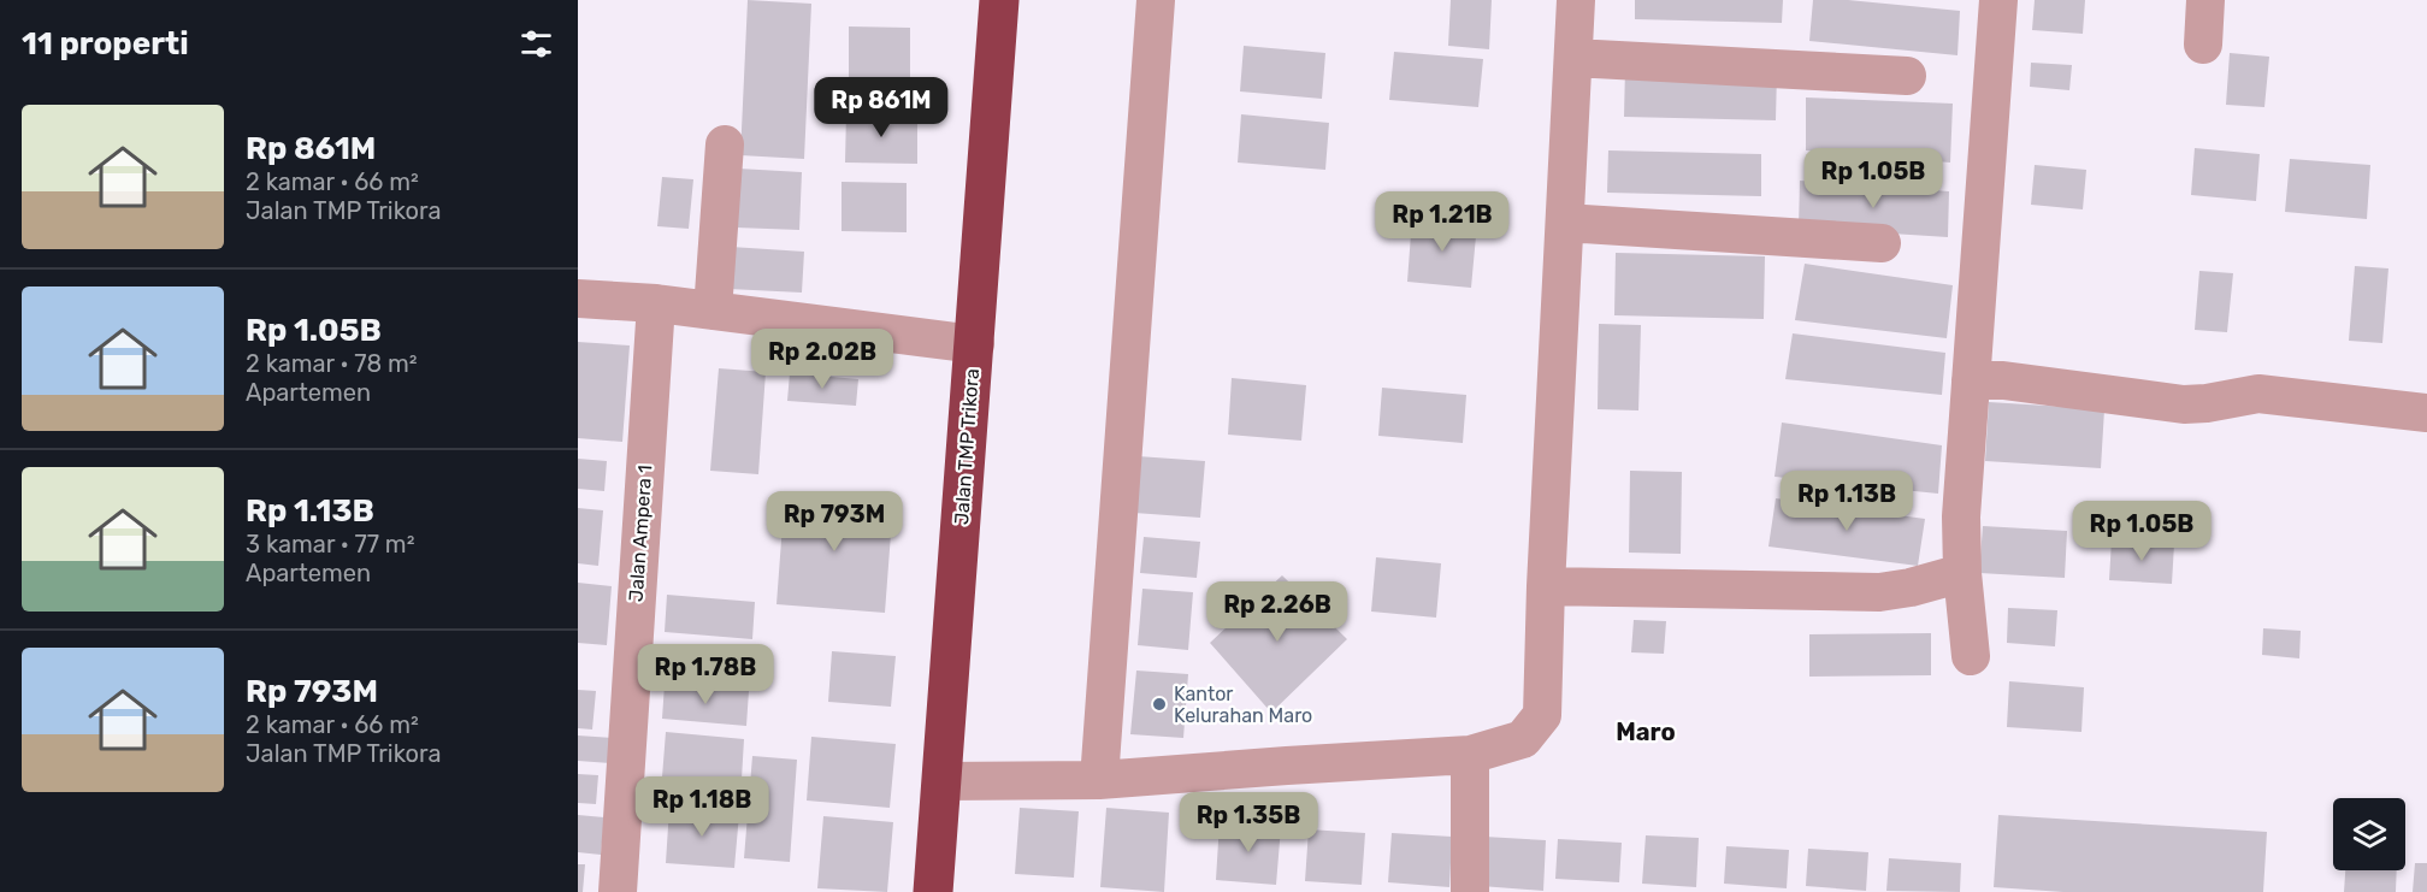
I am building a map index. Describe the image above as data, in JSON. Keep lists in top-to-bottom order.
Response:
{
  "streets": {
    "highway": ["Jalan TMP Trikora"],
    "street": ["Jalan Ampera 1"]
  },
  "districts": ["Maro"],
  "places": ["Kantor Kelurahan Maro"],
  "page": {
    "heading": "11 properti",
    "price": [
      "Rp 861M",
      "Rp 1.05B",
      "Rp 1.21B",
      "Rp 2.02B",
      "Rp 1.13B",
      "Rp 793M",
      "Rp 1.05B",
      "Rp 2.26B",
      "Rp 1.78B",
      "Rp 1.18B",
      "Rp 1.35B"
    ],
    "list": [
      {
        "name": "Rp 861M",
        "note": "2 kamar · 66 m² · Jalan TMP Trikora"
      },
      {
        "name": "Rp 1.05B",
        "note": "2 kamar · 78 m² · Apartemen"
      },
      {
        "name": "Rp 1.13B",
        "note": "3 kamar · 77 m² · Apartemen"
      },
      {
        "name": "Rp 793M",
        "note": "2 kamar · 66 m² · Jalan TMP Trikora"
      }
    ]
  }
}
